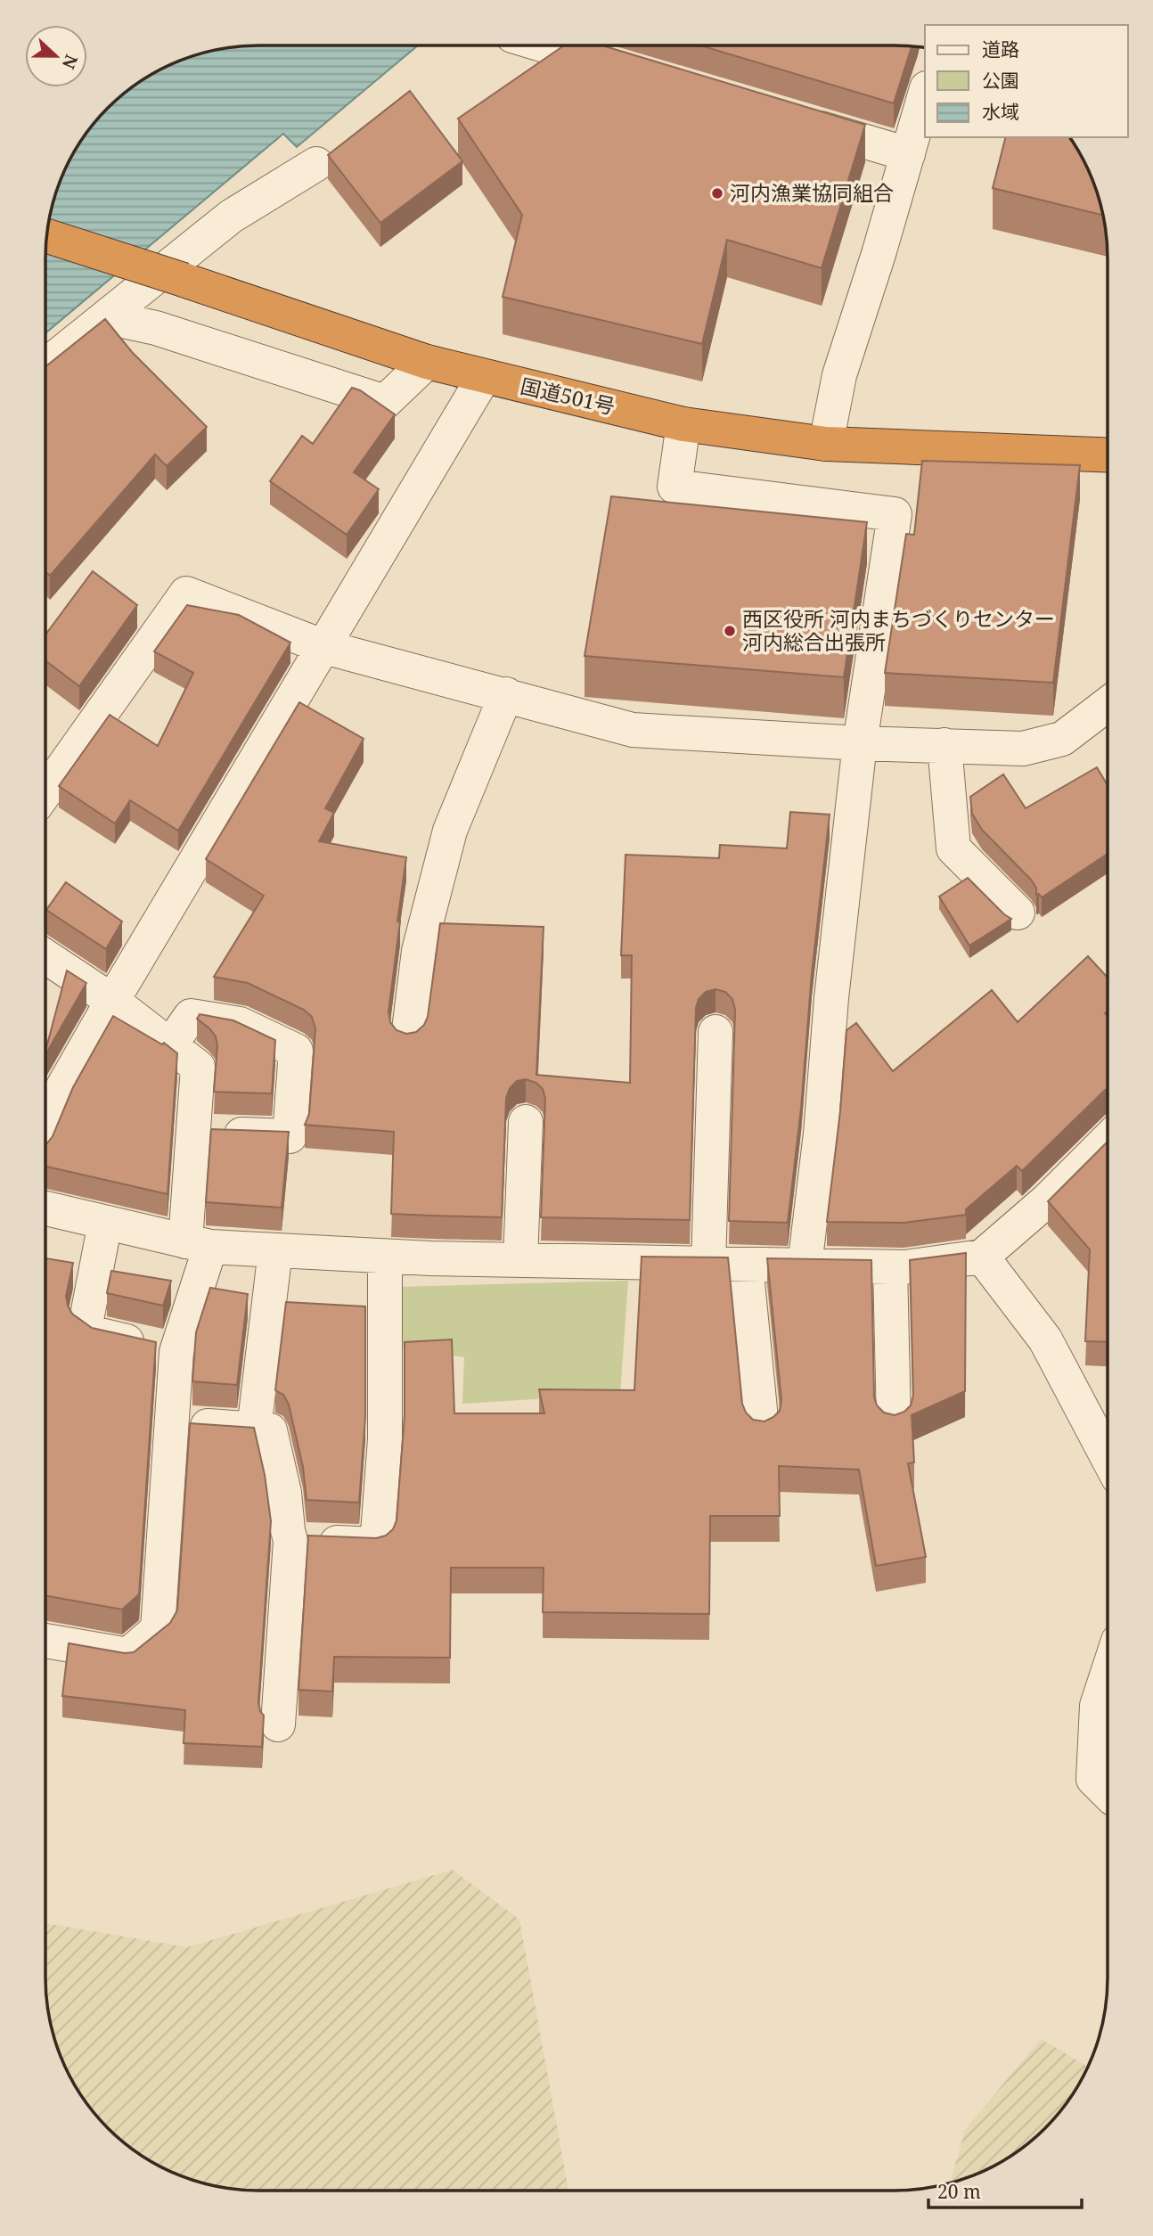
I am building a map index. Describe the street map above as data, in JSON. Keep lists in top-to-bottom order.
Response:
{
  "streets": {
    "highway": ["国道501号"]
  },
  "places": ["河内漁業協同組合", "西区役所 河内まちづくりセンター 河内総合出張所"],
  "legend": ["道路", "公園", "水域"],
  "scale_bar": "20 m",
  "north": "right"
}
